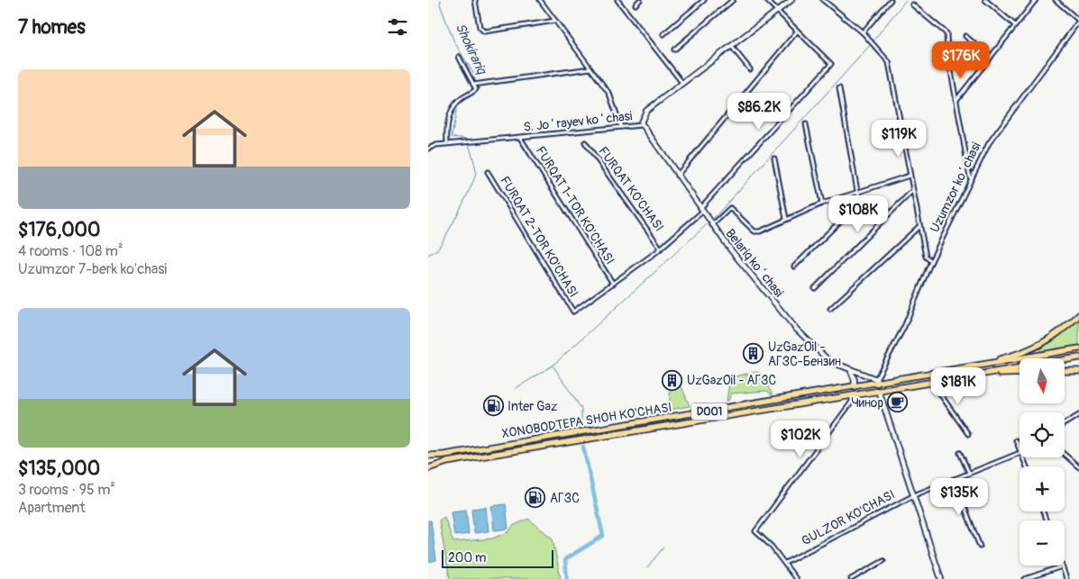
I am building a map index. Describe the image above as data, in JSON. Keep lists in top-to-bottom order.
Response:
{
  "streets": {
    "highway": ["D001", "XONOBODTEPA SHOH KO'CHASI"],
    "street": [
      "S. Joʻrayev koʻchasi",
      "Uzumzor koʻchasi",
      "FURQAT KO'CHASI",
      "FURQAT 1-TOR KO'CHASI",
      "FURQAT 2-TOR KO'CHASI",
      "Belariq koʻchasi",
      "GULZOR KO'CHASI"
    ]
  },
  "crossings": [
    ["S. Joʻrayev koʻchasi", "FURQAT 1-TOR KO'CHASI"],
    ["S. Joʻrayev koʻchasi", "Belariq koʻchasi"],
    ["Uzumzor koʻchasi", "Belariq koʻchasi"],
    ["Uzumzor koʻchasi", "XONOBODTEPA SHOH KO'CHASI"],
    ["FURQAT 1-TOR KO'CHASI", "FURQAT 2-TOR KO'CHASI"],
    ["Belariq koʻchasi", "XONOBODTEPA SHOH KO'CHASI"]
  ],
  "water": ["Shokirariq"],
  "places": {
    "building": ["UzGazOil - АГЗС-Бензин", "UzGazOil - АГЗС"],
    "cafe": ["Чинор"],
    "fuel station": ["Inter Gaz", "АГЗС"]
  },
  "scale_bar": "200 m",
  "north": "bottom",
  "page": {
    "heading": "7 homes",
    "price": [
      "$176K",
      "$86.2K",
      "$119K",
      "$108K",
      "$181K",
      "$102K",
      "$135K"
    ],
    "list": [
      {
        "name": "$176,000",
        "note": "4 rooms · 108 m² · Uzumzor 7-berk ko'chasi"
      },
      {
        "name": "$135,000",
        "note": "3 rooms · 95 m² · Apartment"
      }
    ],
    "map_buttons": ["+", "−"],
    "scale": "200 m"
  }
}
